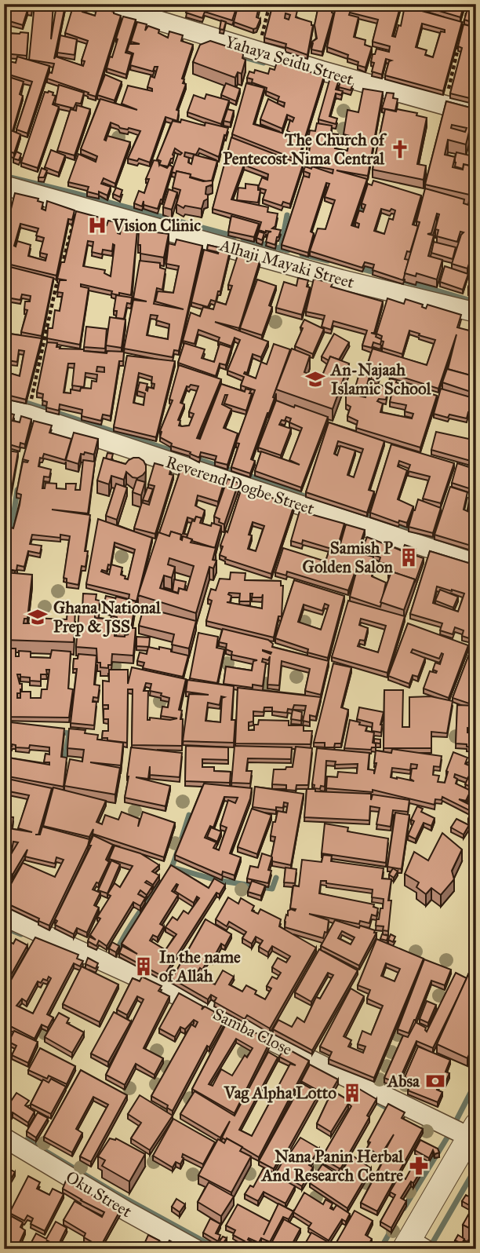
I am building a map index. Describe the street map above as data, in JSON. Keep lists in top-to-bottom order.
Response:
{
  "streets": {
    "street": [
      "Yahaya Seidu Street",
      "Alhaji Mayaki Street",
      "Reverend Dogbe Street",
      "Samba Close",
      "Oku Street"
    ]
  },
  "places": {
    "church": ["The Church of Pentecost Nima Central"],
    "hospital": ["Vision Clinic"],
    "school or university": ["An-Najaah Islamic School", "Ghana National Prep & JSS"],
    "building": ["Samish P Golden Salon", "In the name of Allah", "Vag Alpha Lotto"],
    "bank": ["Absa"],
    "pharmacy": ["Nana Panin Herbal And Research Centre"]
  }
}
